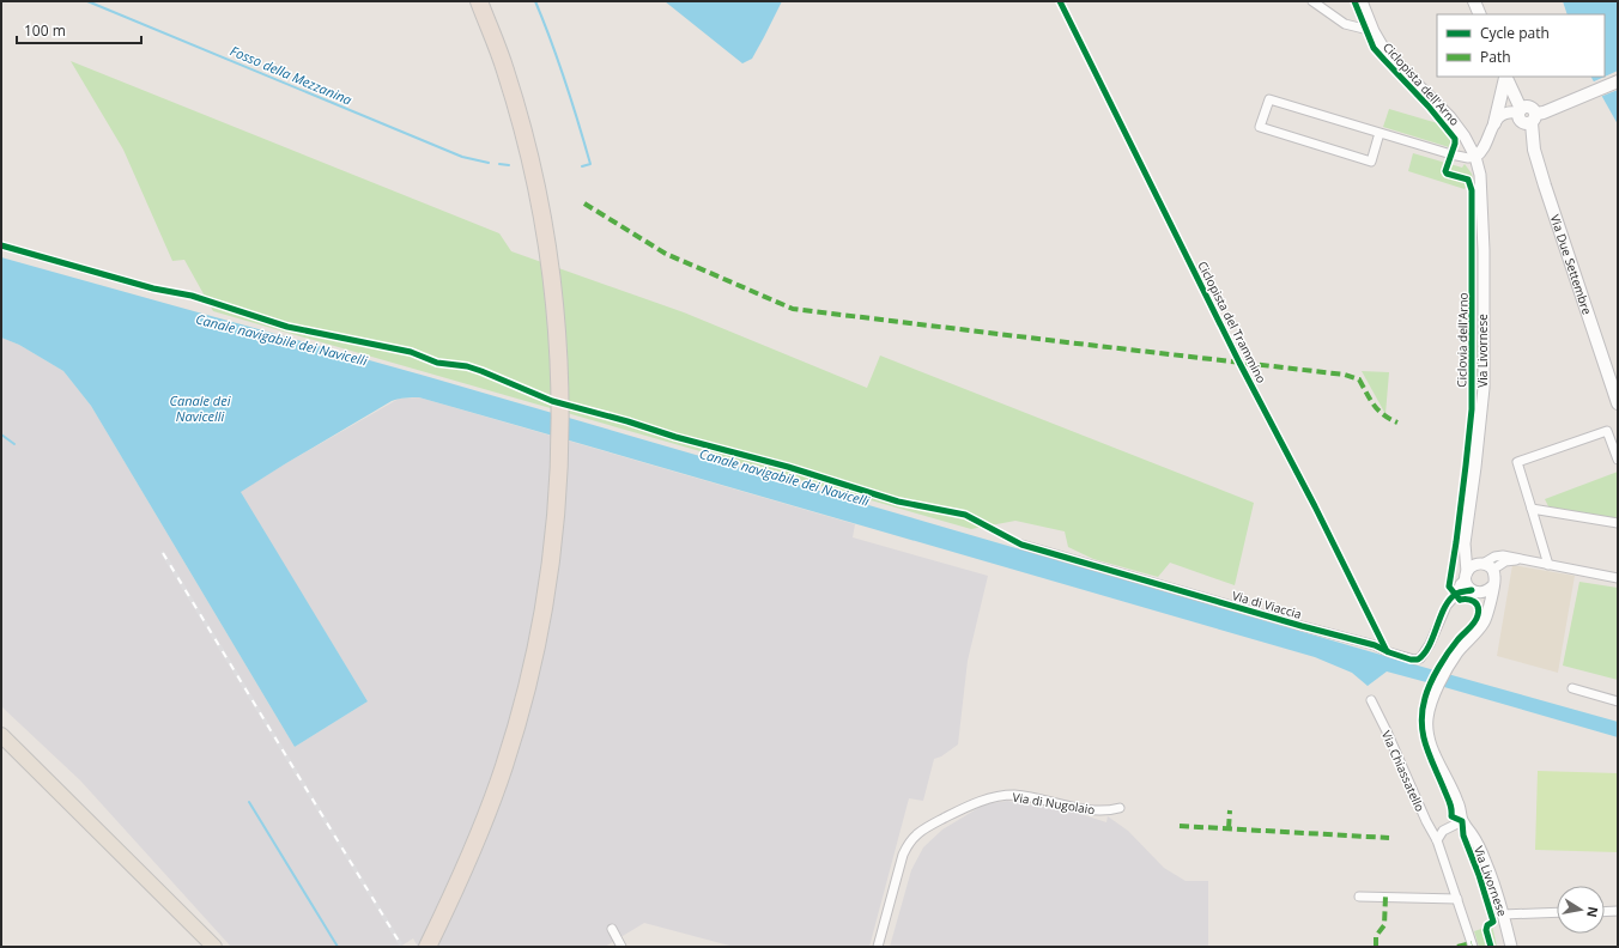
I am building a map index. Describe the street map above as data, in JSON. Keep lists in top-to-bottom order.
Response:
{
  "streets": {
    "main road": ["Via Due Settembre"],
    "street": [
      "Via Livornese",
      "Via di Viaccia",
      "Via Chiassatello",
      "Via di Nugolaio"
    ],
    "cycle path": ["Ciclopista dell'Arno", "Ciclopista del Trammino"]
  },
  "crossings": [
    ["Via Livornese", "Via di Viaccia"]
  ],
  "water": ["Fosso della Mezzanina", "Canale navigabile dei Navicelli", "Canale dei Navicelli"],
  "legend": ["Cycle path", "Path"],
  "scale_bar": "100 m",
  "north": "right"
}
